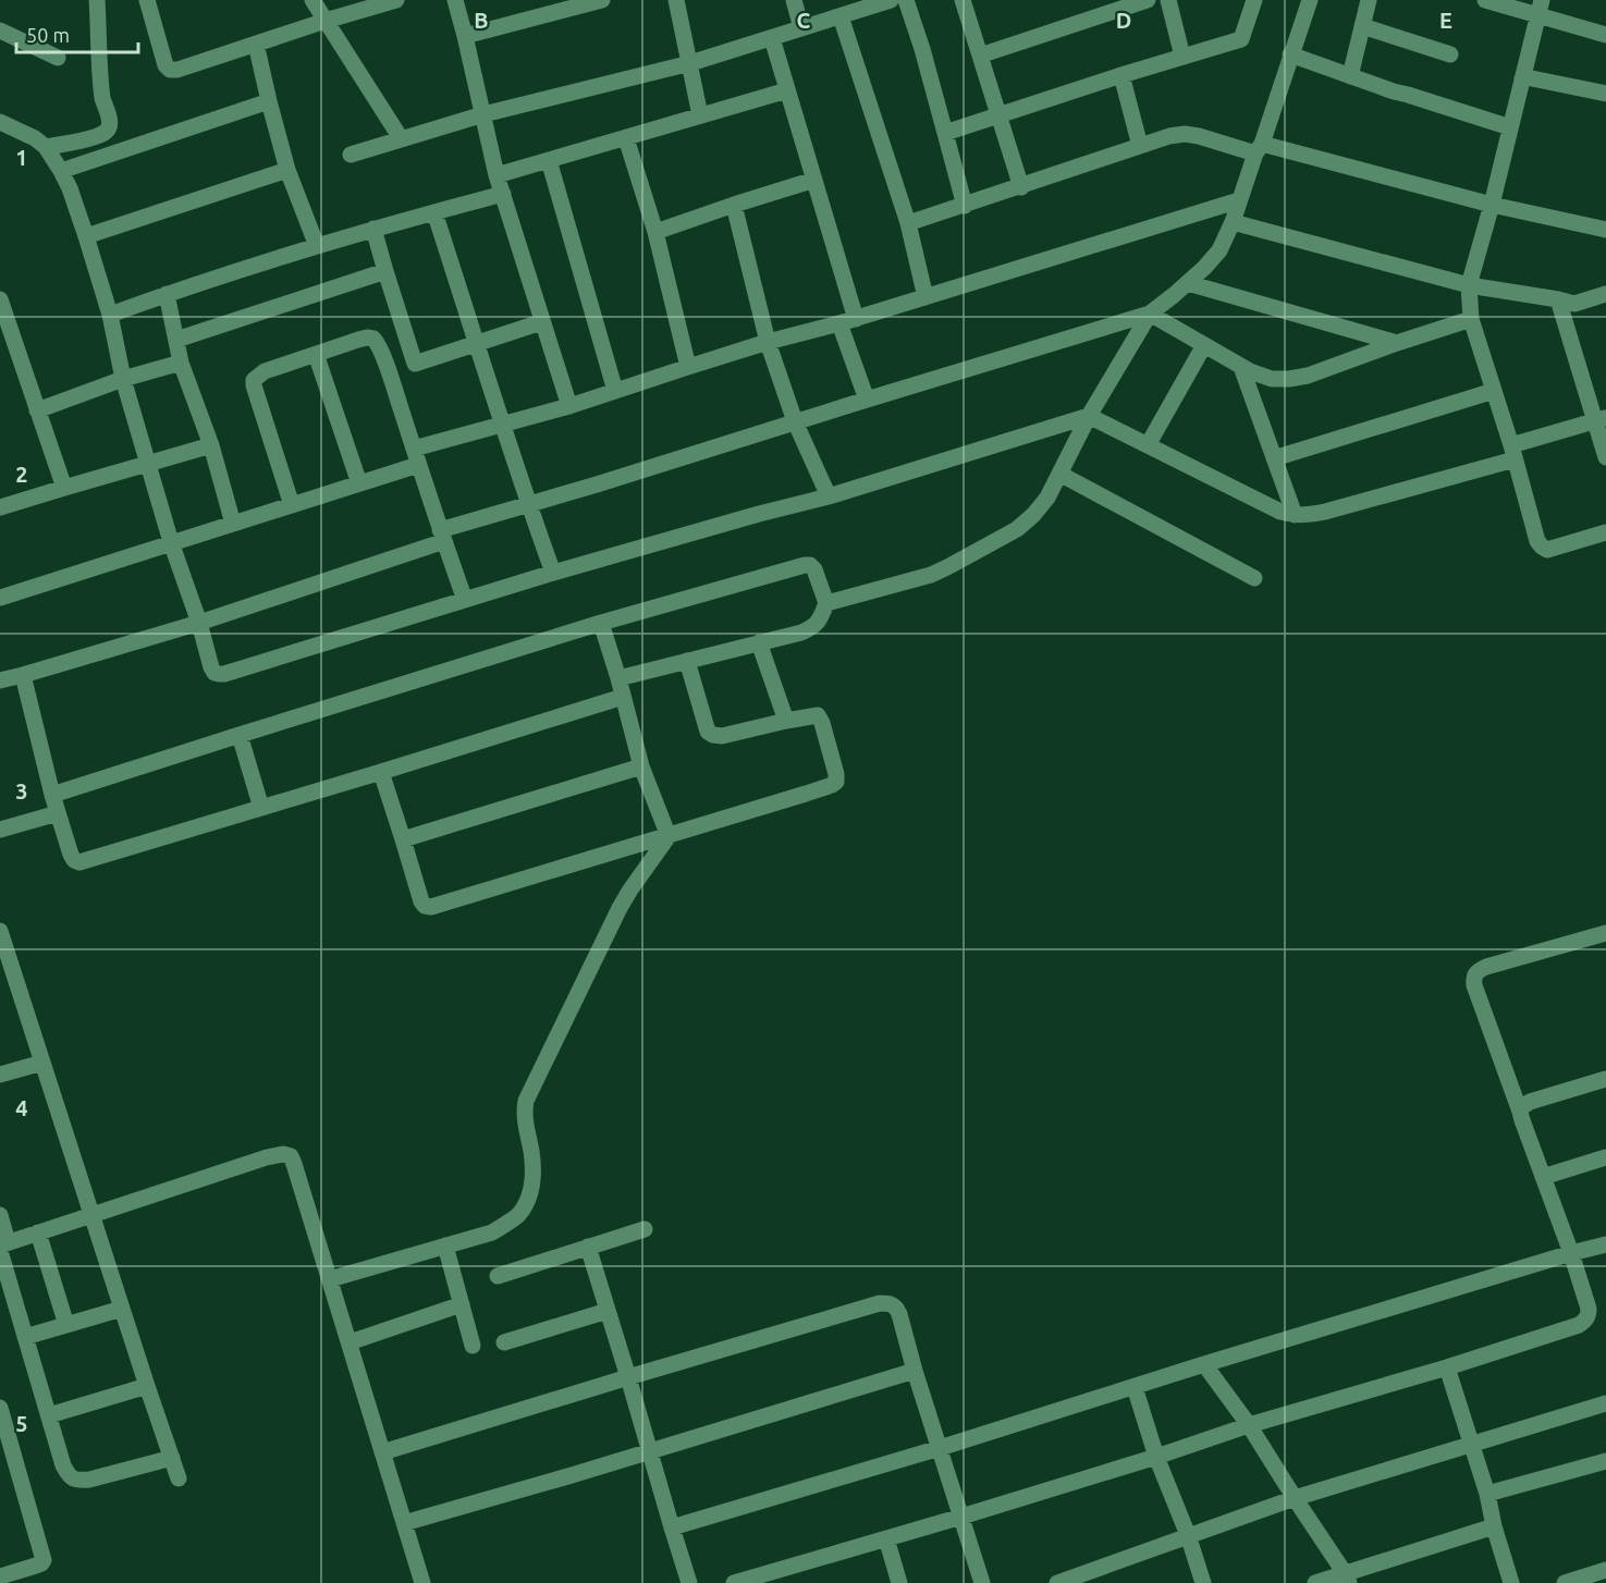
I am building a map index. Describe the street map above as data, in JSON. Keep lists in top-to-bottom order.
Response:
{
  "scale_bar": "50 m",
  "grid": {
    "columns": [
      "B",
      "C",
      "D",
      "E"
    ],
    "rows": [
      "1",
      "2",
      "3",
      "4",
      "5"
    ]
  }
}
